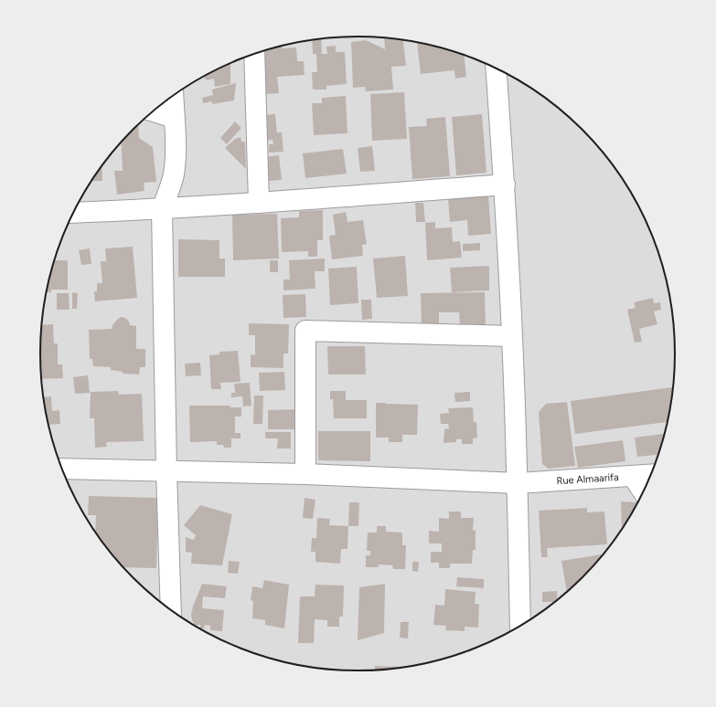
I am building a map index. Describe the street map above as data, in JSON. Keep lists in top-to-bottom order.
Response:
{
  "streets": {
    "street": ["Rue Almaarifa"]
  }
}
